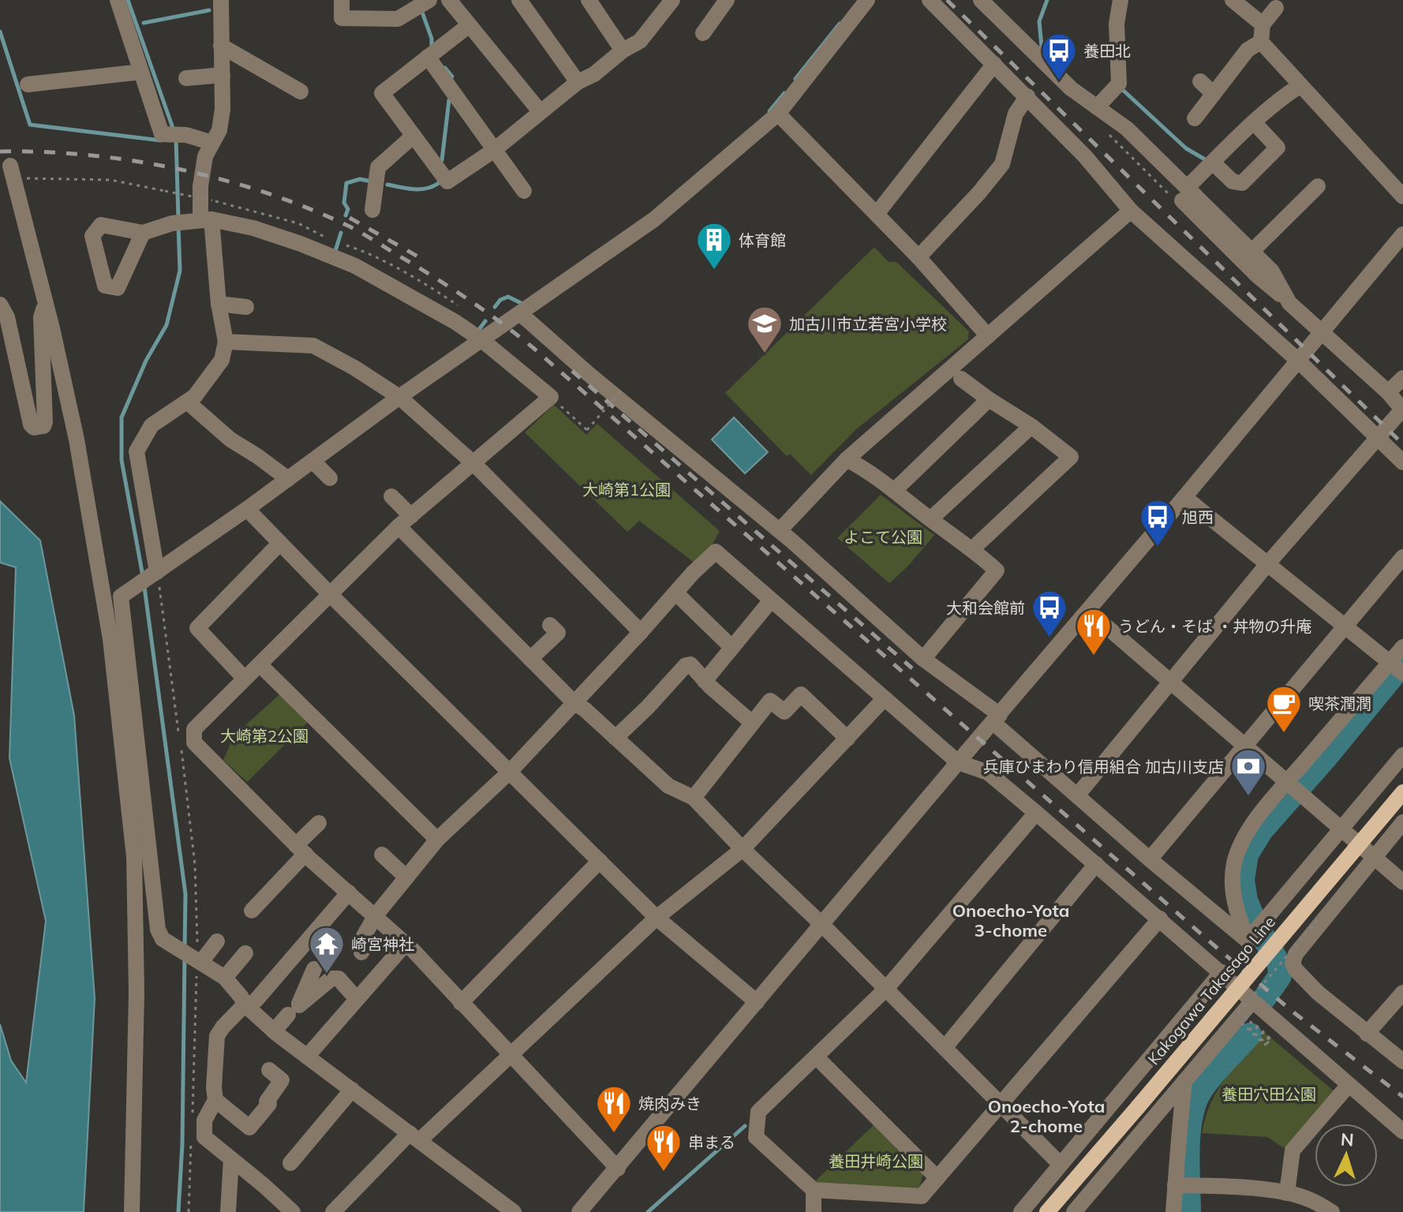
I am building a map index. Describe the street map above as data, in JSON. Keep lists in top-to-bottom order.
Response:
{
  "streets": {
    "main road": ["Kakogawa Takasago Line"]
  },
  "districts": ["Onoecho-Yota 3-chome", "Onoecho-Yota 2-chome"],
  "parks": [
    "大崎第1公園",
    "よこて公園",
    "大崎第2公園",
    "養田穴田公園",
    "養田井崎公園"
  ],
  "places": {
    "bus stop": ["養田北", "旭西", "大和会館前"],
    "building": ["体育館"],
    "school or university": ["加古川市立若宮小学校"],
    "restaurant": ["うどん・そば ・丼物の升庵", "焼肉みき", "串まる"],
    "cafe": ["喫茶潤潤"],
    "bank": ["兵庫ひまわり信用組合 加古川支店"],
    "temple": ["崎宮神社"]
  },
  "north": "top"
}
